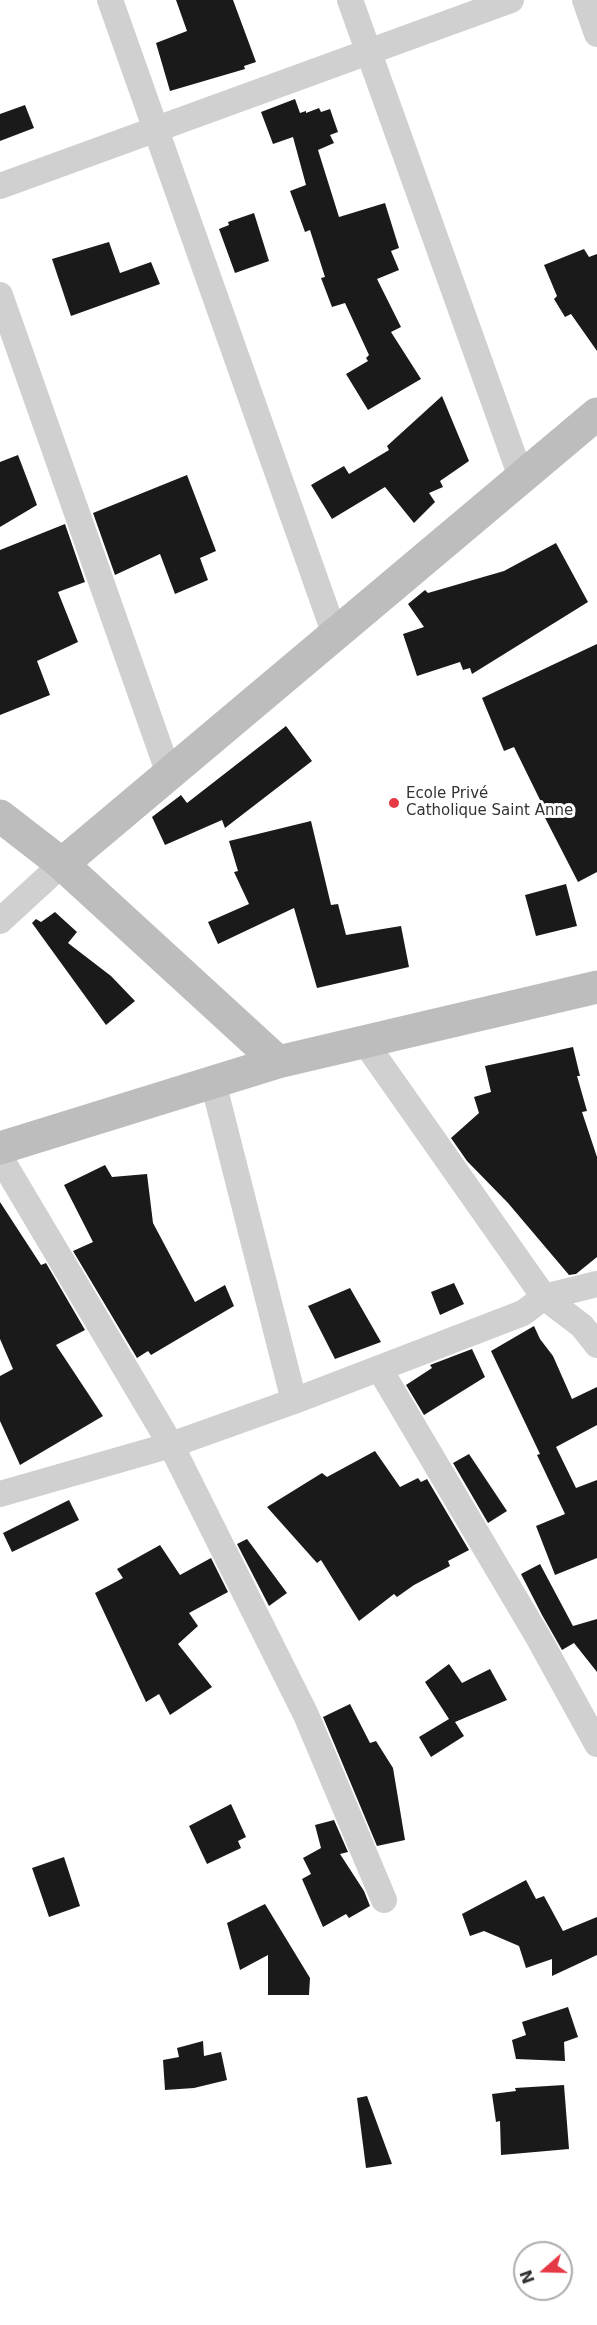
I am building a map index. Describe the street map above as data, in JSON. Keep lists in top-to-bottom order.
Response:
{
  "places": ["Ecole Privé Catholique Saint Anne"],
  "north": "left"
}
